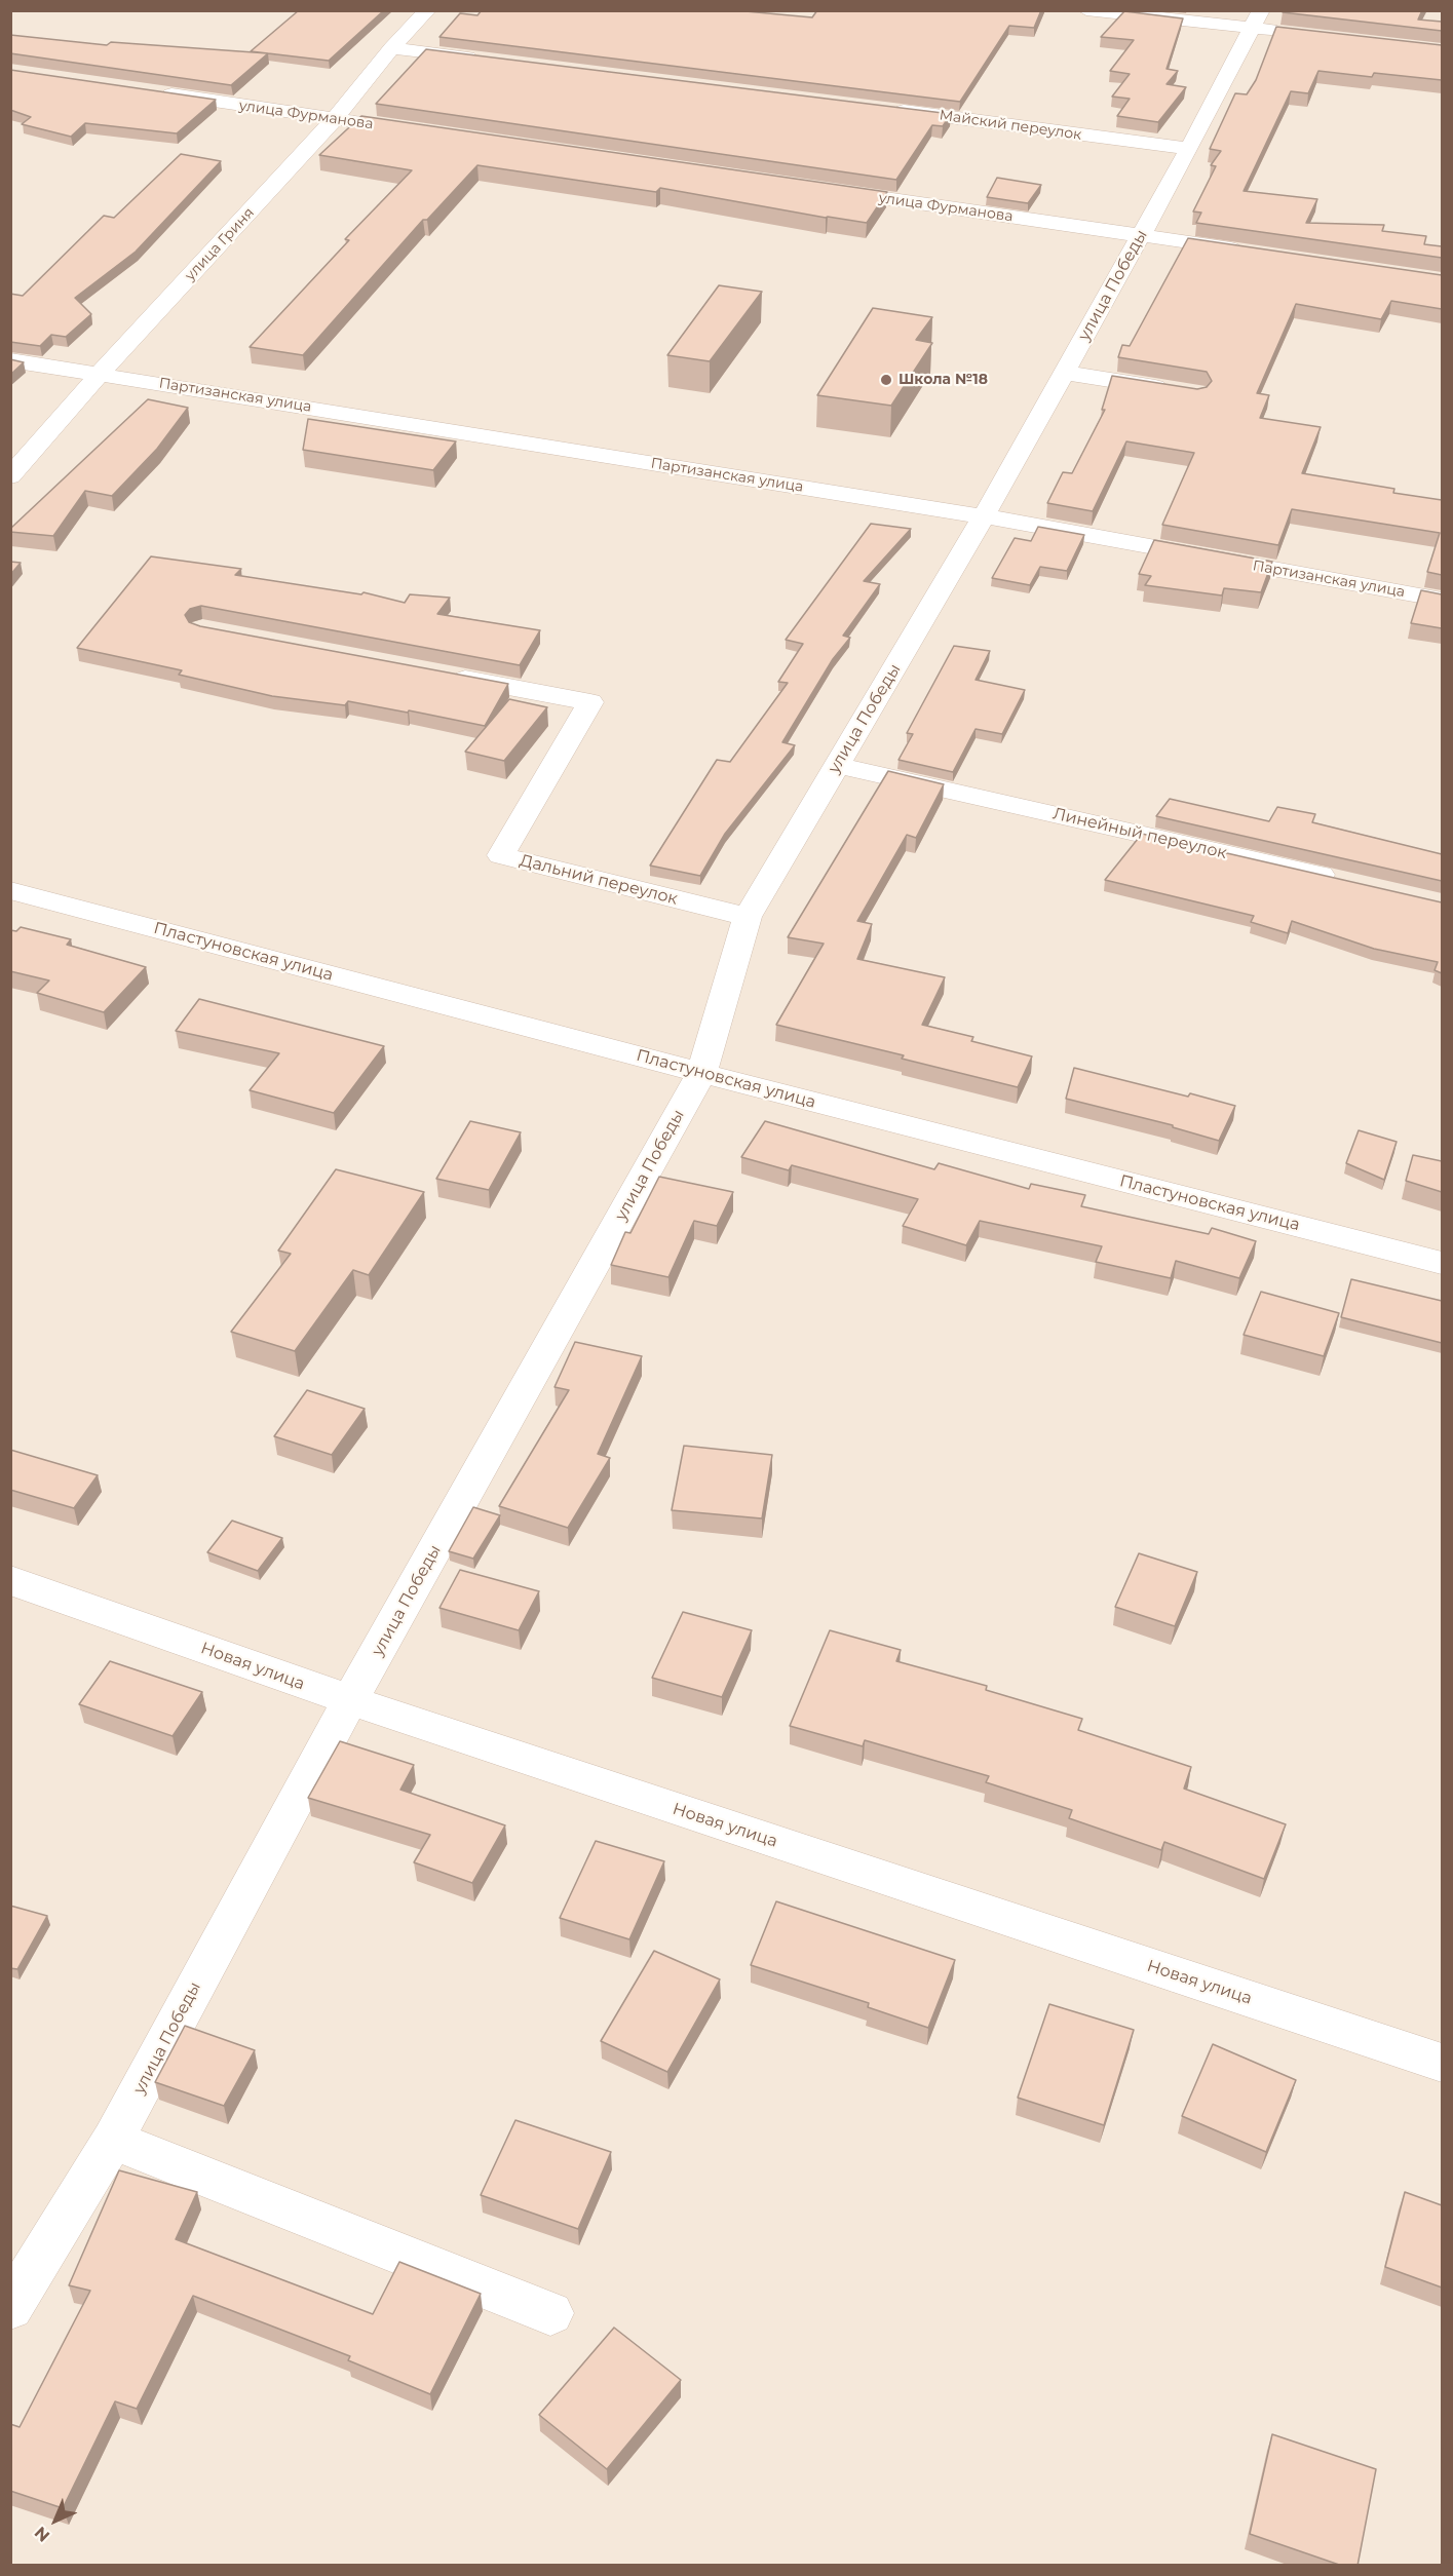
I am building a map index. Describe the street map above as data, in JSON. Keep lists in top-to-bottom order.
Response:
{
  "streets": {
    "street": [
      "улица Фурманова",
      "Майский переулок",
      "улица Гриня",
      "улица Победы",
      "Партизанская улица",
      "Линейный переулок",
      "Дальний переулок",
      "Пластуновская улица",
      "Новая улица"
    ]
  },
  "crossings": [
    ["улица Фурманова", "улица Гриня"],
    ["улица Фурманова", "улица Победы"],
    ["Майский переулок", "улица Победы"],
    ["улица Гриня", "Партизанская улица"],
    ["улица Победы", "Партизанская улица"],
    ["улица Победы", "Линейный переулок"],
    ["улица Победы", "Дальний переулок"],
    ["улица Победы", "Пластуновская улица"],
    ["улица Победы", "Новая улица"]
  ],
  "places": ["Школа №18"],
  "north": "bottom left"
}
